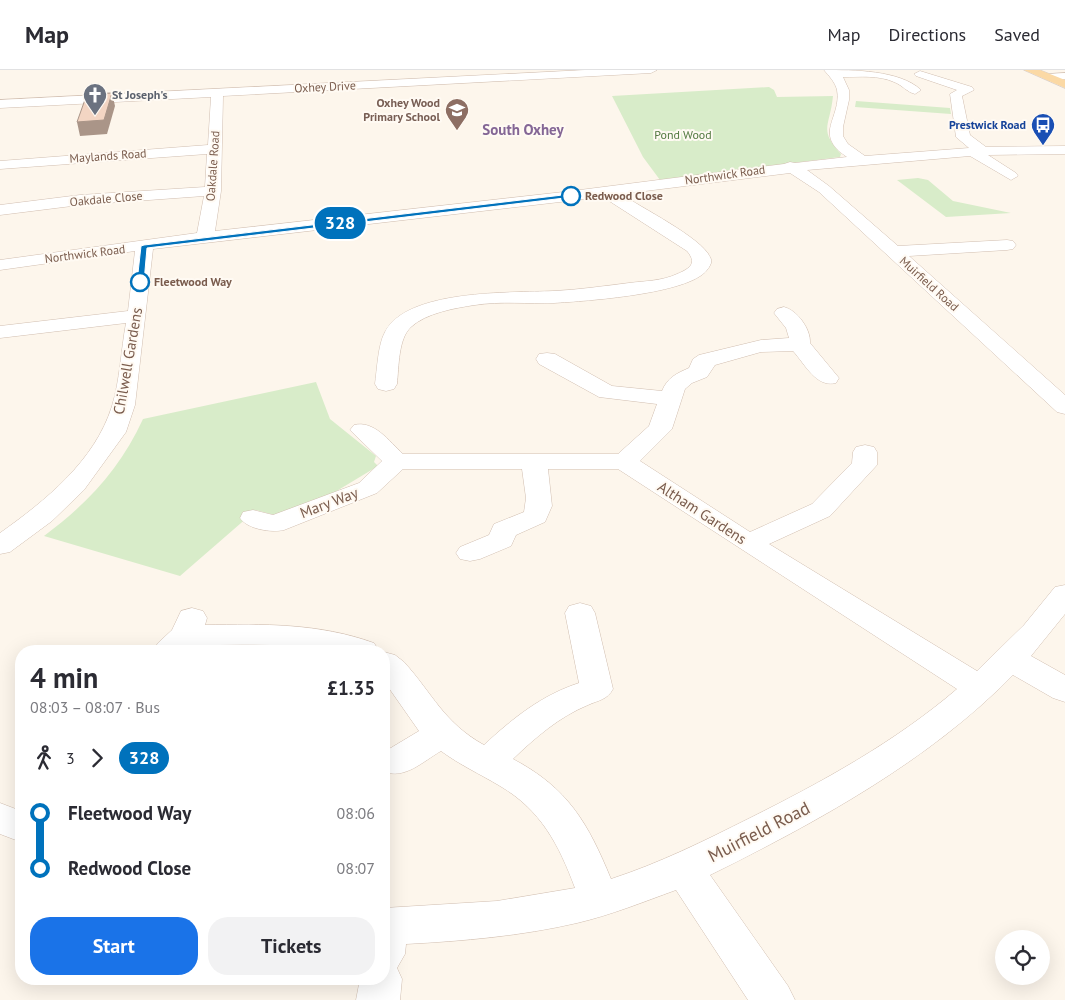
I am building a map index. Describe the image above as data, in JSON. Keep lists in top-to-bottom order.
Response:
{
  "streets": {
    "street": [
      "Oxhey Drive",
      "Maylands Road",
      "Oakdale Road",
      "Northwick Road",
      "Oakdale Close",
      "Muirfield Road",
      "Chilwell Gardens",
      "Mary Way",
      "Altham Gardens"
    ]
  },
  "crossings": [
    ["Oxhey Drive", "Oakdale Road"],
    ["Maylands Road", "Oakdale Road"],
    ["Oakdale Road", "Northwick Road"],
    ["Oakdale Road", "Oakdale Close"],
    ["Northwick Road", "Muirfield Road"],
    ["Northwick Road", "Chilwell Gardens"],
    ["Muirfield Road", "Altham Gardens"]
  ],
  "districts": ["South Oxhey"],
  "parks": ["Pond Wood"],
  "places": {
    "church": ["St Joseph's"],
    "school or university": ["Oxhey Wood Primary School"],
    "bus stop": ["Prestwick Road"],
    "other": ["Redwood Close", "Fleetwood Way"]
  },
  "lines": ["bus line 328"],
  "page": {
    "header": "Map",
    "nav": ["Map", "Directions", "Saved"],
    "on_map": "328",
    "heading": ["4 min", "08:03 – 08:07 · Bus", "£1.35"],
    "legs": ["3", "328"],
    "list": [
      {
        "name": "Fleetwood Way",
        "value": "08:06"
      },
      {
        "name": "Redwood Close",
        "value": "08:07"
      }
    ],
    "buttons": ["Start", "Tickets"]
  }
}
